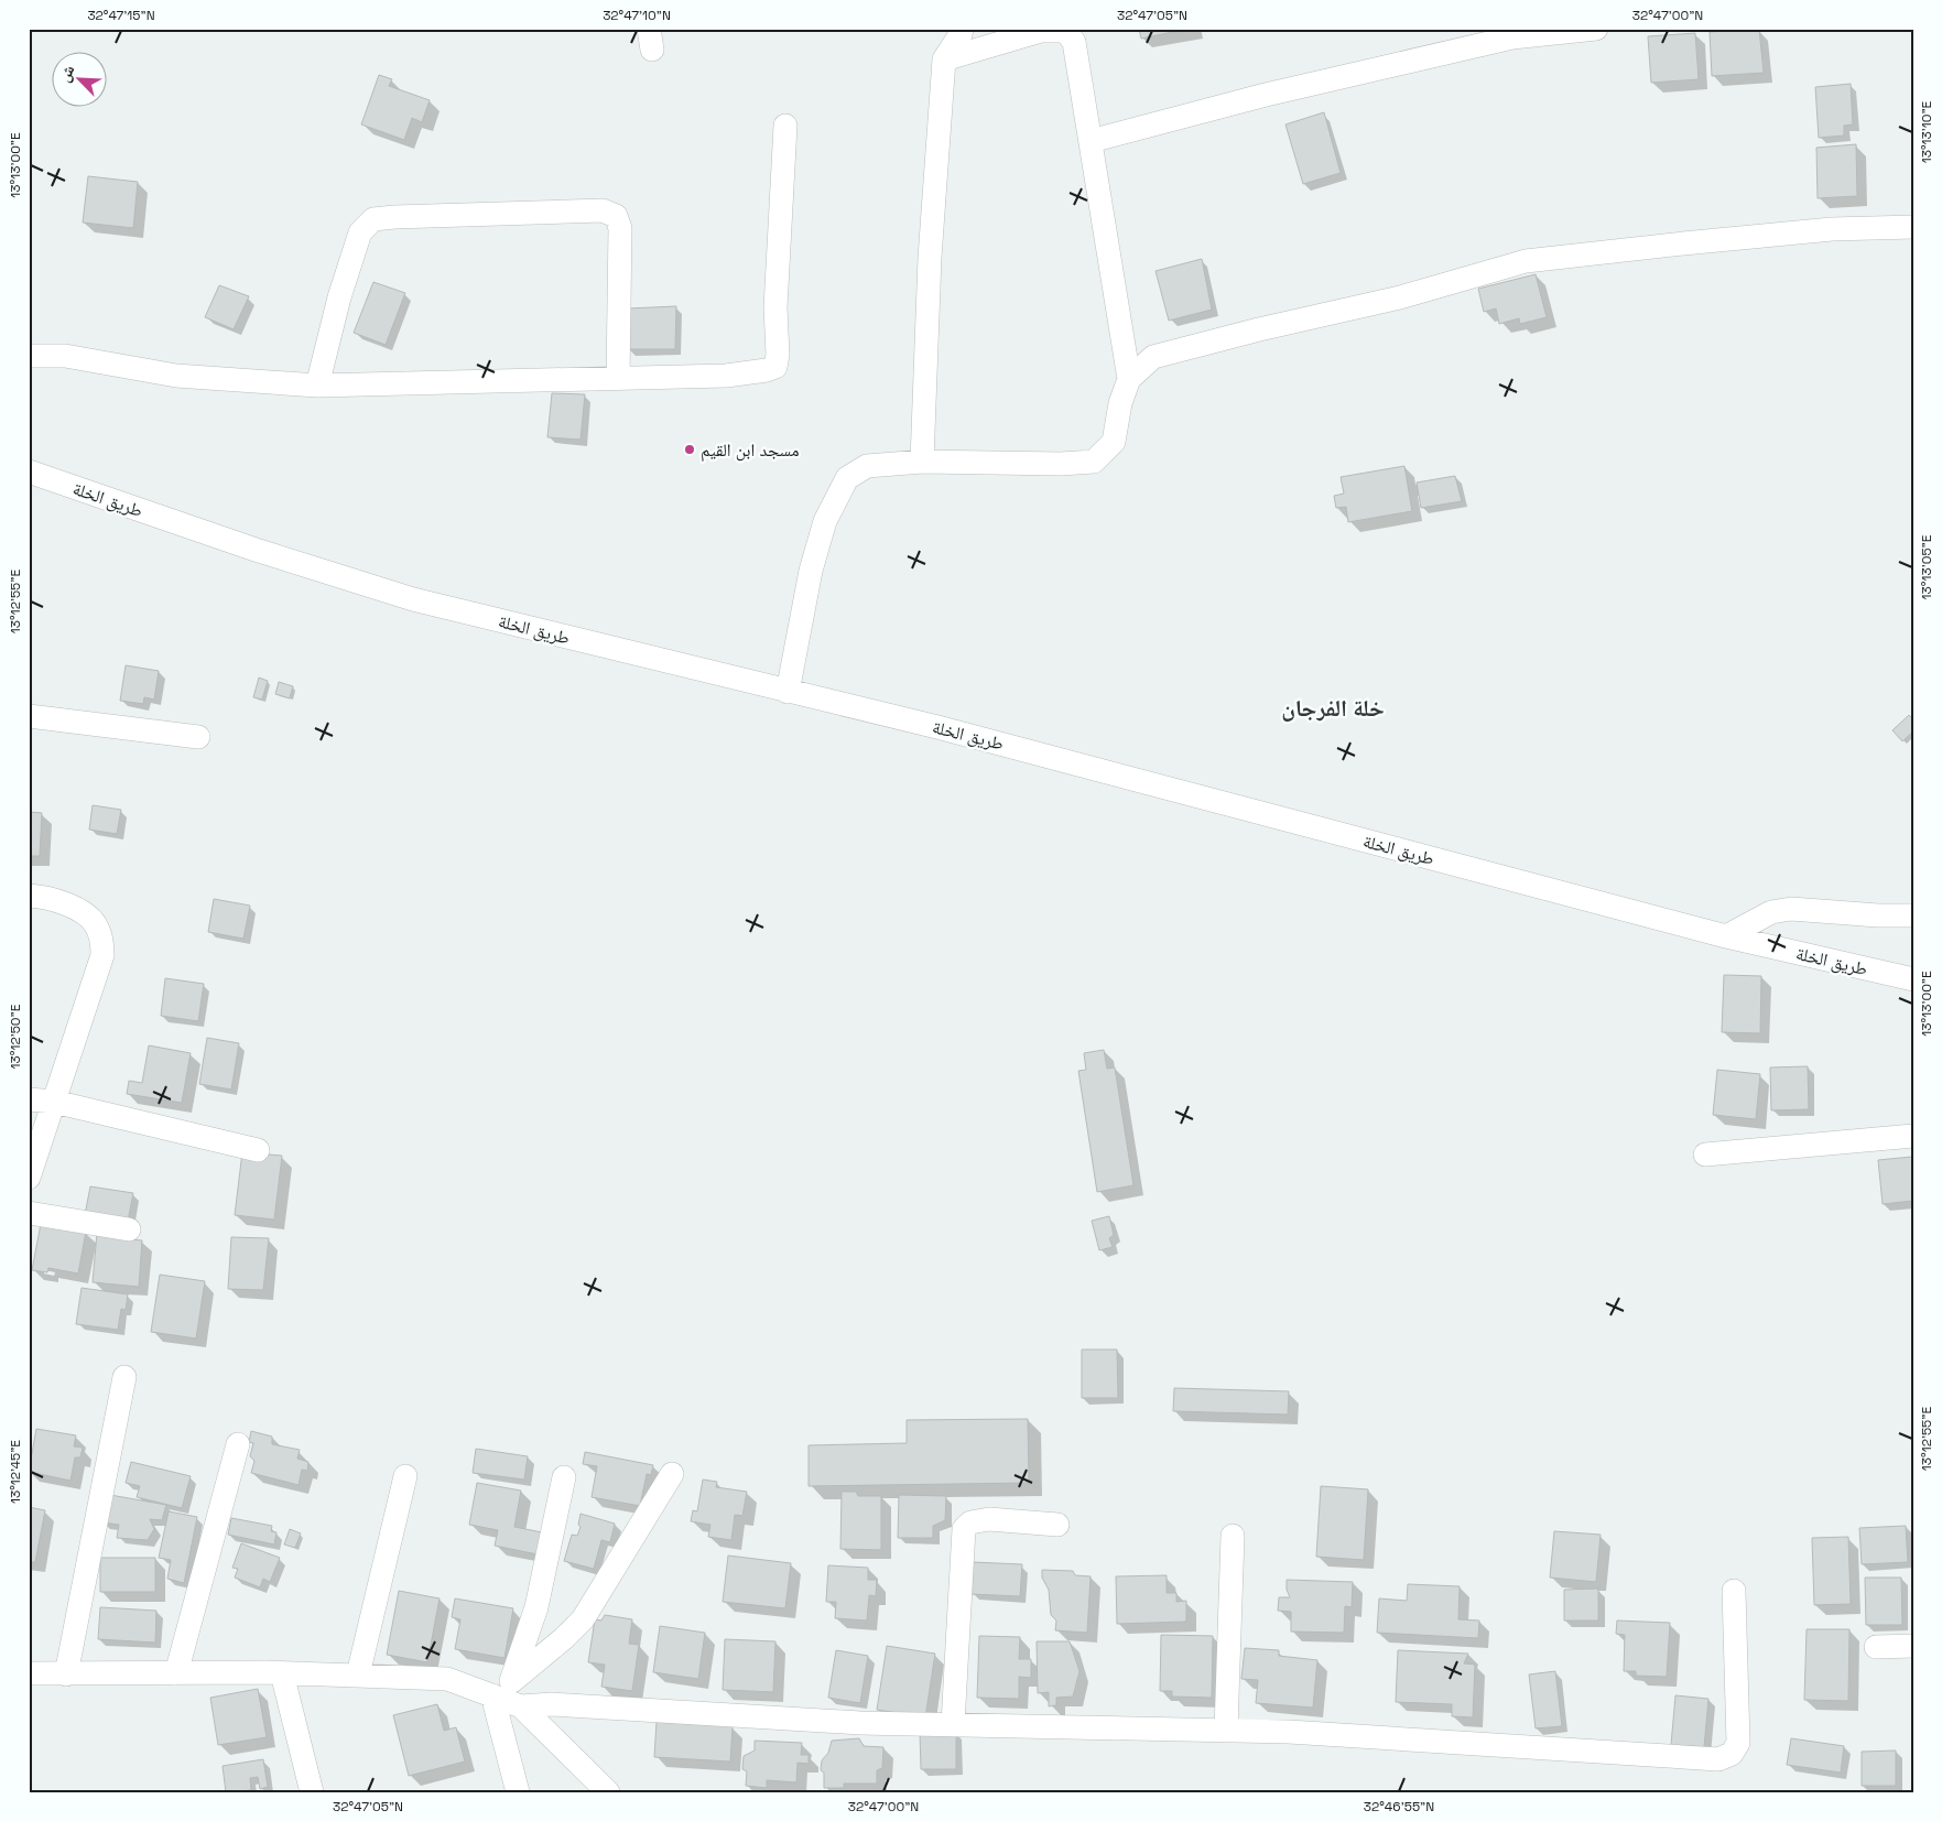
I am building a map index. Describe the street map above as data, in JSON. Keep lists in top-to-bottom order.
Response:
{
  "streets": {
    "street": ["طريق الخلة"]
  },
  "districts": ["خلة الفرجان"],
  "places": ["مسجد ابن القيم"],
  "north": "top left",
  "coordinates": [
    "32°47'15\"N",
    "32°47'10\"N",
    "32°47'05\"N",
    "32°47'00\"N",
    "13°13'10\"E",
    "13°13'00\"E",
    "13°13'05\"E",
    "13°12'55\"E",
    "13°12'50\"E",
    "13°12'45\"E",
    "32°46'55\"N"
  ]
}
